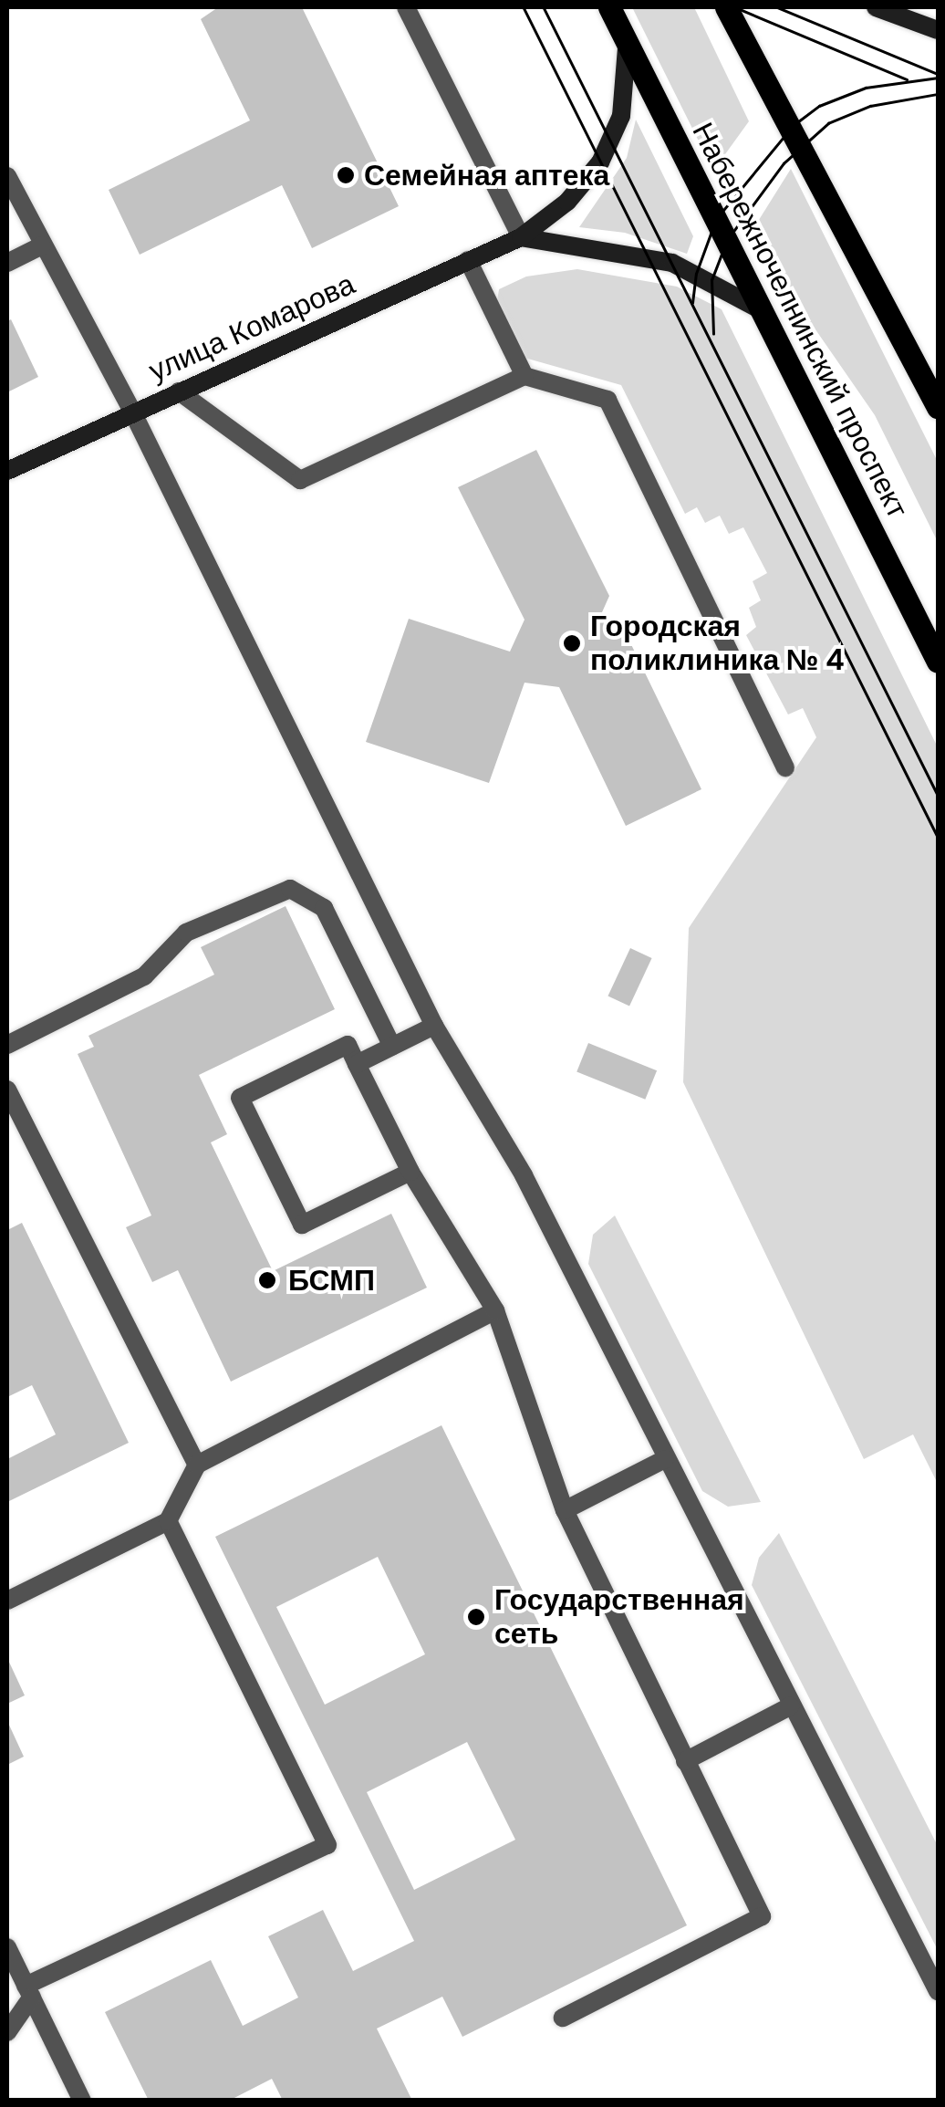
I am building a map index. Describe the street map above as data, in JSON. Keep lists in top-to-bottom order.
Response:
{
  "streets": {
    "main road": ["Набережночелнинский проспект"],
    "street": ["улица Комарова"]
  },
  "crossings": [
    ["Набережночелнинский проспект", "улица Комарова"]
  ],
  "places": [
    "Семейная аптека",
    "Городская поликлиника № 4",
    "БСМП",
    "Государственная сеть"
  ]
}
